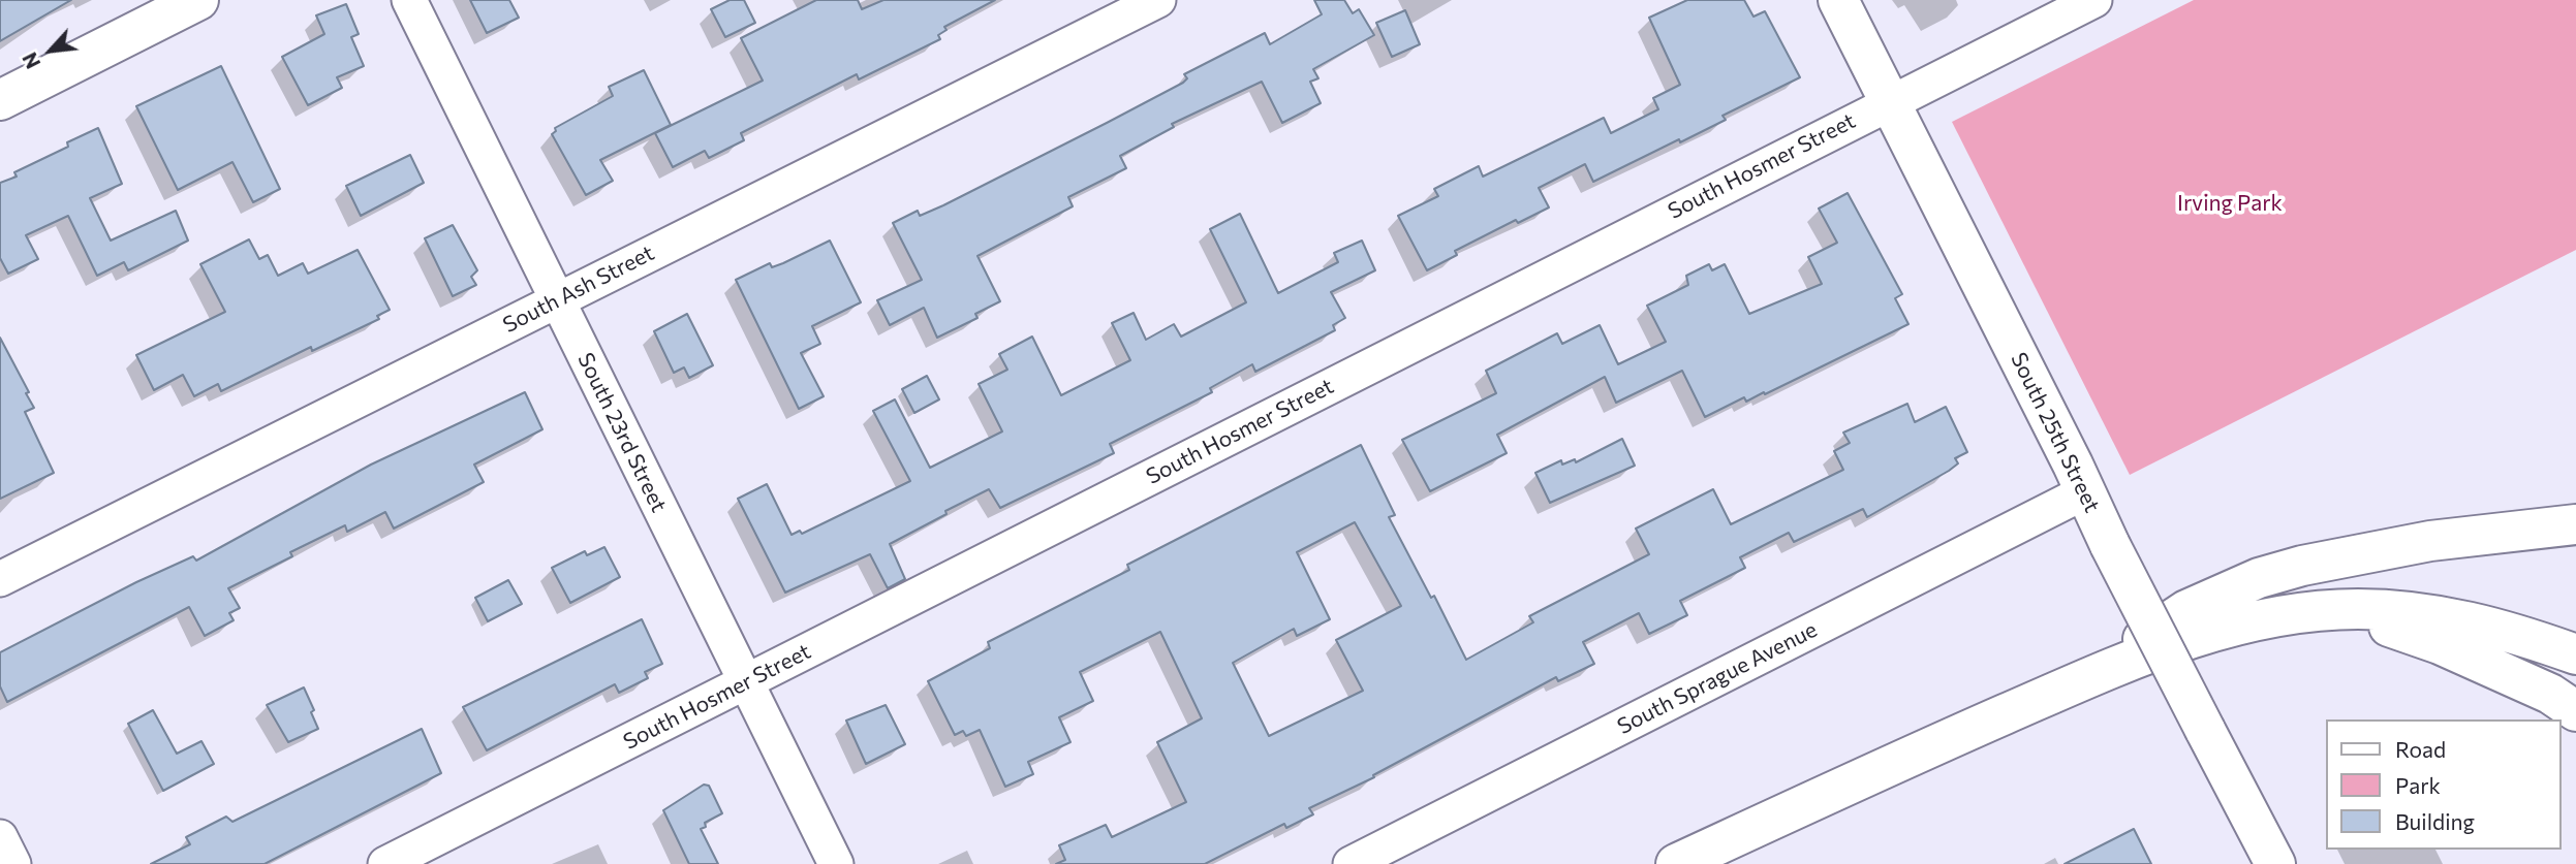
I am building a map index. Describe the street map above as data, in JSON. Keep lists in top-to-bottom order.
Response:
{
  "streets": {
    "main road": ["South 25th Street"],
    "street": [
      "South Hosmer Street",
      "South Ash Street",
      "South 23rd Street",
      "South Sprague Avenue"
    ]
  },
  "crossings": [
    ["South Hosmer Street", "South 23rd Street"],
    ["South Hosmer Street", "South 25th Street"],
    ["South Ash Street", "South 23rd Street"],
    ["South 25th Street", "South Sprague Avenue"]
  ],
  "parks": ["Irving Park"],
  "legend": ["Road", "Park", "Building"],
  "north": "bottom left"
}
